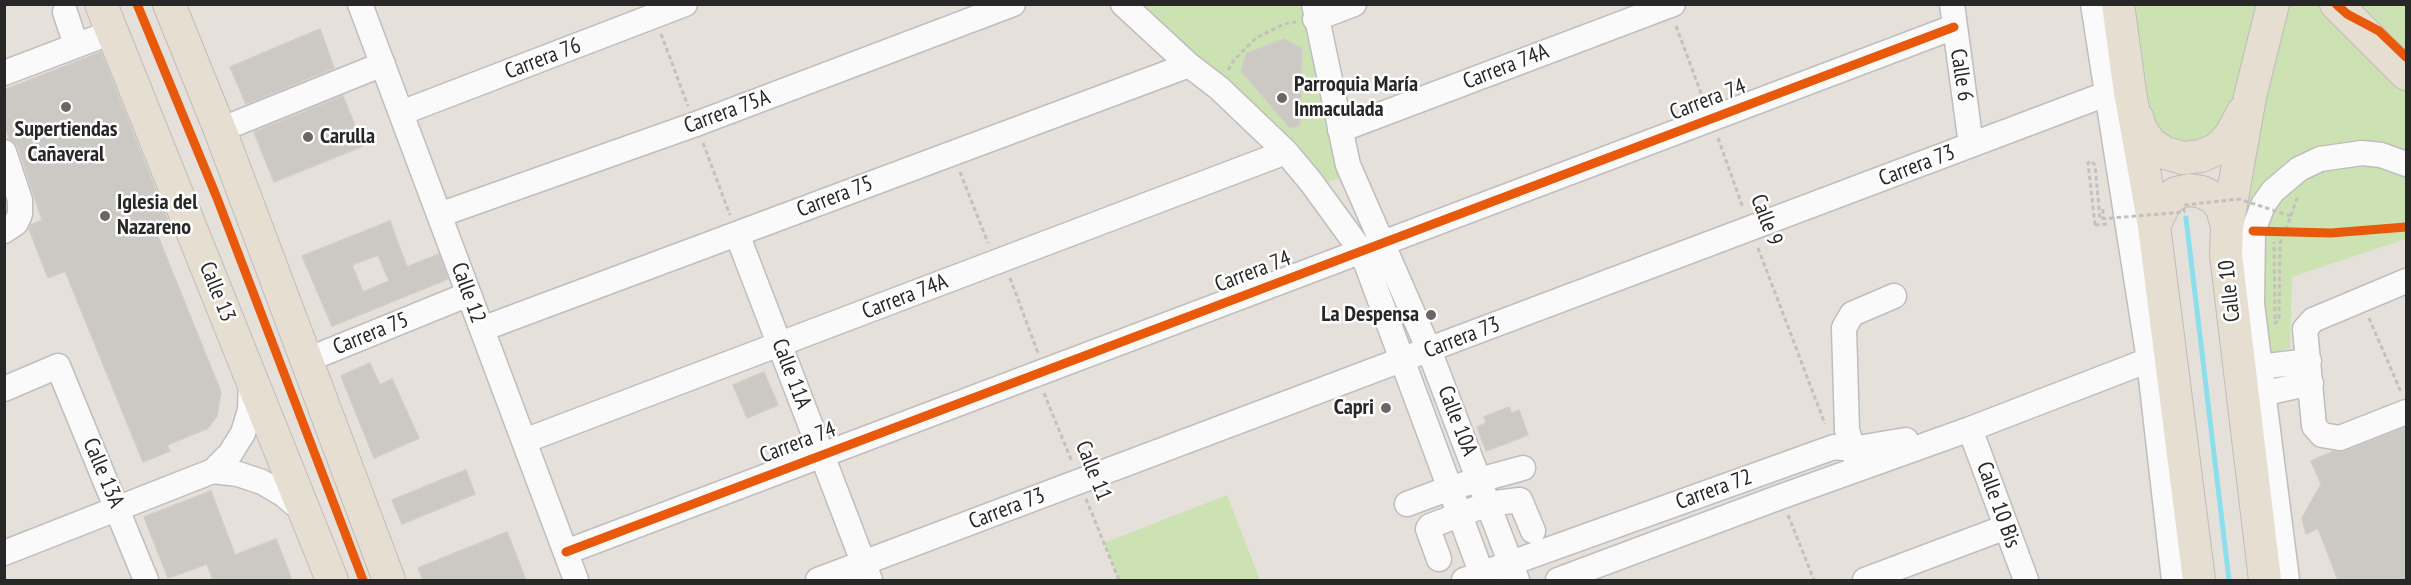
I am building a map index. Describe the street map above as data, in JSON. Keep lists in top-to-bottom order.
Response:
{
  "streets": {
    "main road": ["Calle 10", "Calle 13"],
    "street": [
      "Carrera 76",
      "Carrera 74A",
      "Calle 6",
      "Carrera 74",
      "Carrera 75A",
      "Carrera 73",
      "Carrera 75",
      "Calle 12",
      "Calle 11A",
      "Calle 10A",
      "Calle 13A",
      "Carrera 72",
      "Calle 10 Bis"
    ],
    "path": ["Calle 9", "Calle 11"]
  },
  "crossings": [
    ["Carrera 76", "Calle 12"],
    ["Carrera 74A", "Calle 9"],
    ["Carrera 74A", "Calle 12"],
    ["Carrera 74A", "Calle 11A"],
    ["Carrera 74A", "Calle 10A"],
    ["Carrera 74A", "Calle 11"],
    ["Calle 6", "Carrera 74"],
    ["Calle 6", "Carrera 73"],
    ["Carrera 74", "Calle 9"],
    ["Carrera 74", "Calle 12"],
    ["Carrera 74", "Calle 11A"],
    ["Carrera 74", "Calle 10A"],
    ["Carrera 74", "Calle 11"],
    ["Carrera 75A", "Calle 12"],
    ["Carrera 73", "Calle 9"],
    ["Carrera 73", "Calle 11A"],
    ["Carrera 73", "Calle 10A"],
    ["Carrera 73", "Calle 11"],
    ["Carrera 75", "Calle 12"],
    ["Carrera 75", "Calle 11A"],
    ["Carrera 75", "Calle 10A"],
    ["Carrera 75", "Calle 11"],
    ["Calle 9", "Carrera 72"],
    ["Calle 10A", "Carrera 72"],
    ["Carrera 72", "Calle 10 Bis"]
  ],
  "places": [
    "Parroquia María Inmaculada",
    "Supertiendas Cañaveral",
    "Carulla",
    "Iglesia del Nazareno",
    "La Despensa",
    "Capri"
  ]
}
